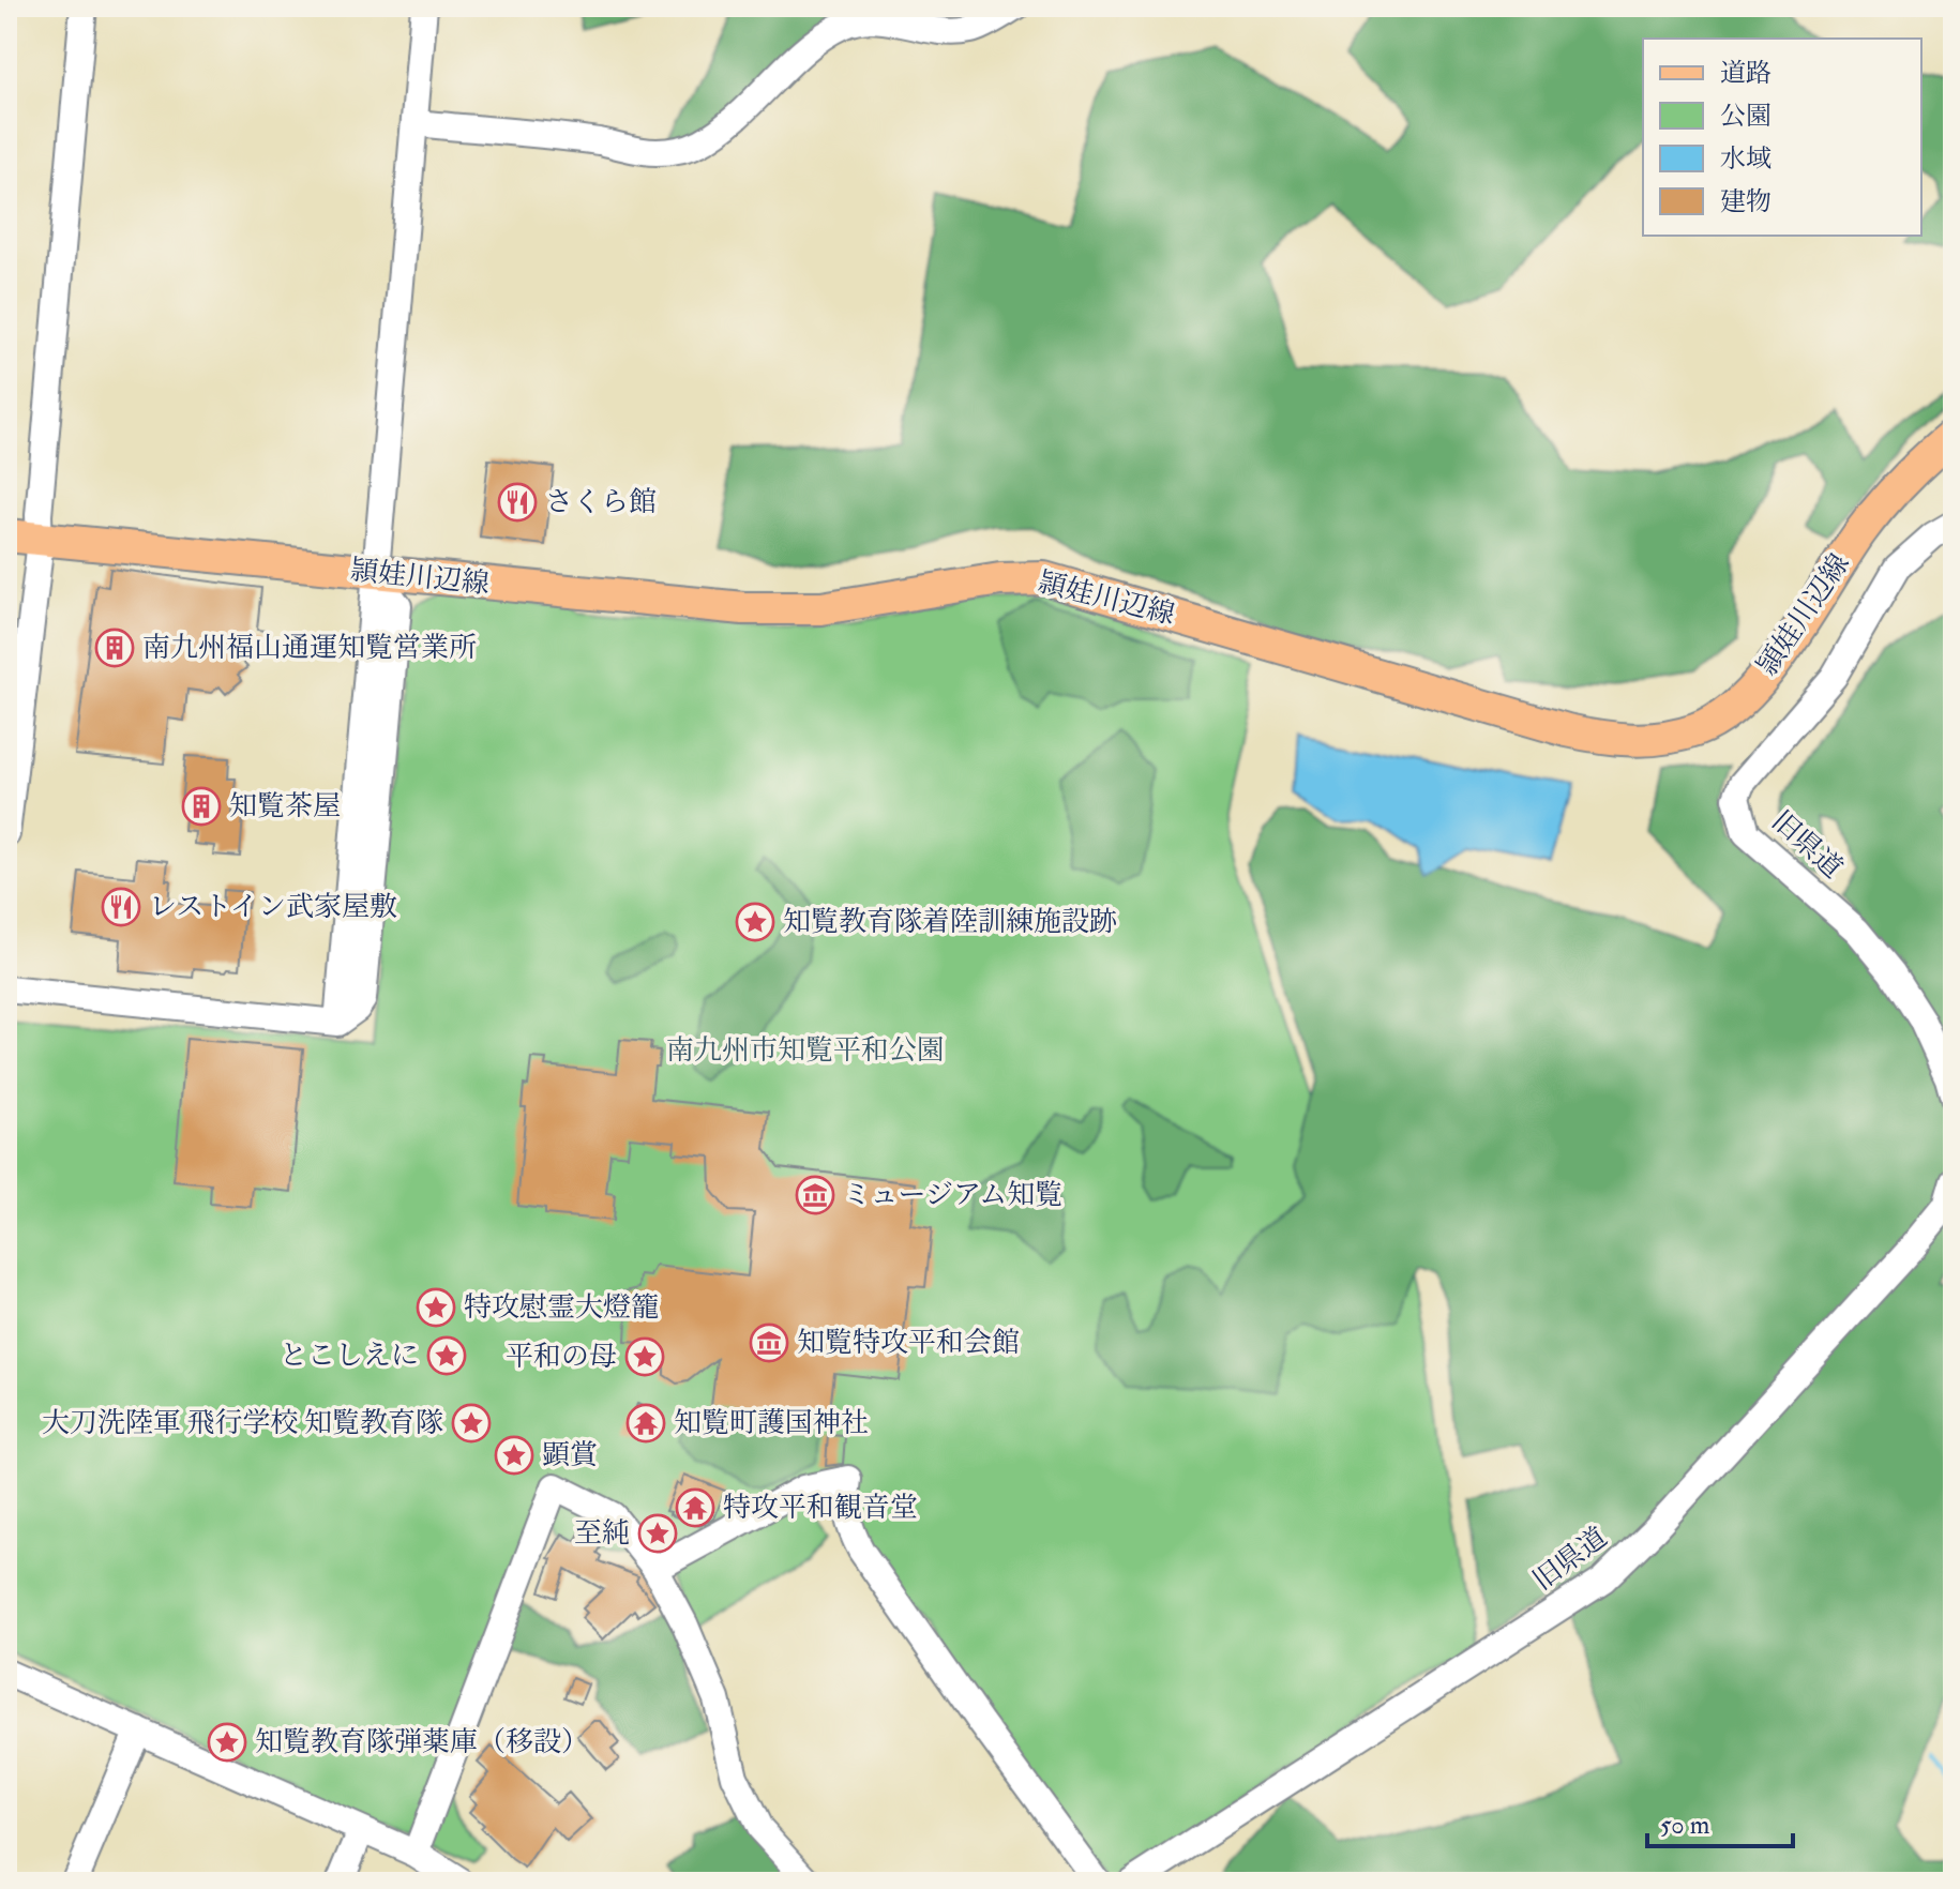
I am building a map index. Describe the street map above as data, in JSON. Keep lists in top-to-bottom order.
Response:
{
  "streets": {
    "main road": ["頴娃川辺線"],
    "street": ["旧県道"]
  },
  "parks": ["南九州市知覧平和公園"],
  "places": {
    "restaurant": ["さくら館", "レストイン武家屋敷"],
    "building": ["南九州福山通運知覧営業所", "知覧茶屋"],
    "place": [
      "知覧教育隊着陸訓練施設跡",
      "特攻慰霊大燈籠",
      "とこしえに",
      "平和の母",
      "大刀洗陸軍 飛行学校 知覧教育隊",
      "顕賞",
      "至純",
      "知覧教育隊弾薬庫（移設）"
    ],
    "museum": ["ミュージアム知覧", "知覧特攻平和会館"],
    "temple": ["知覧町護国神社", "特攻平和観音堂"]
  },
  "legend": [
    "道路",
    "公園",
    "水域",
    "建物"
  ],
  "scale_bar": "50 m"
}
